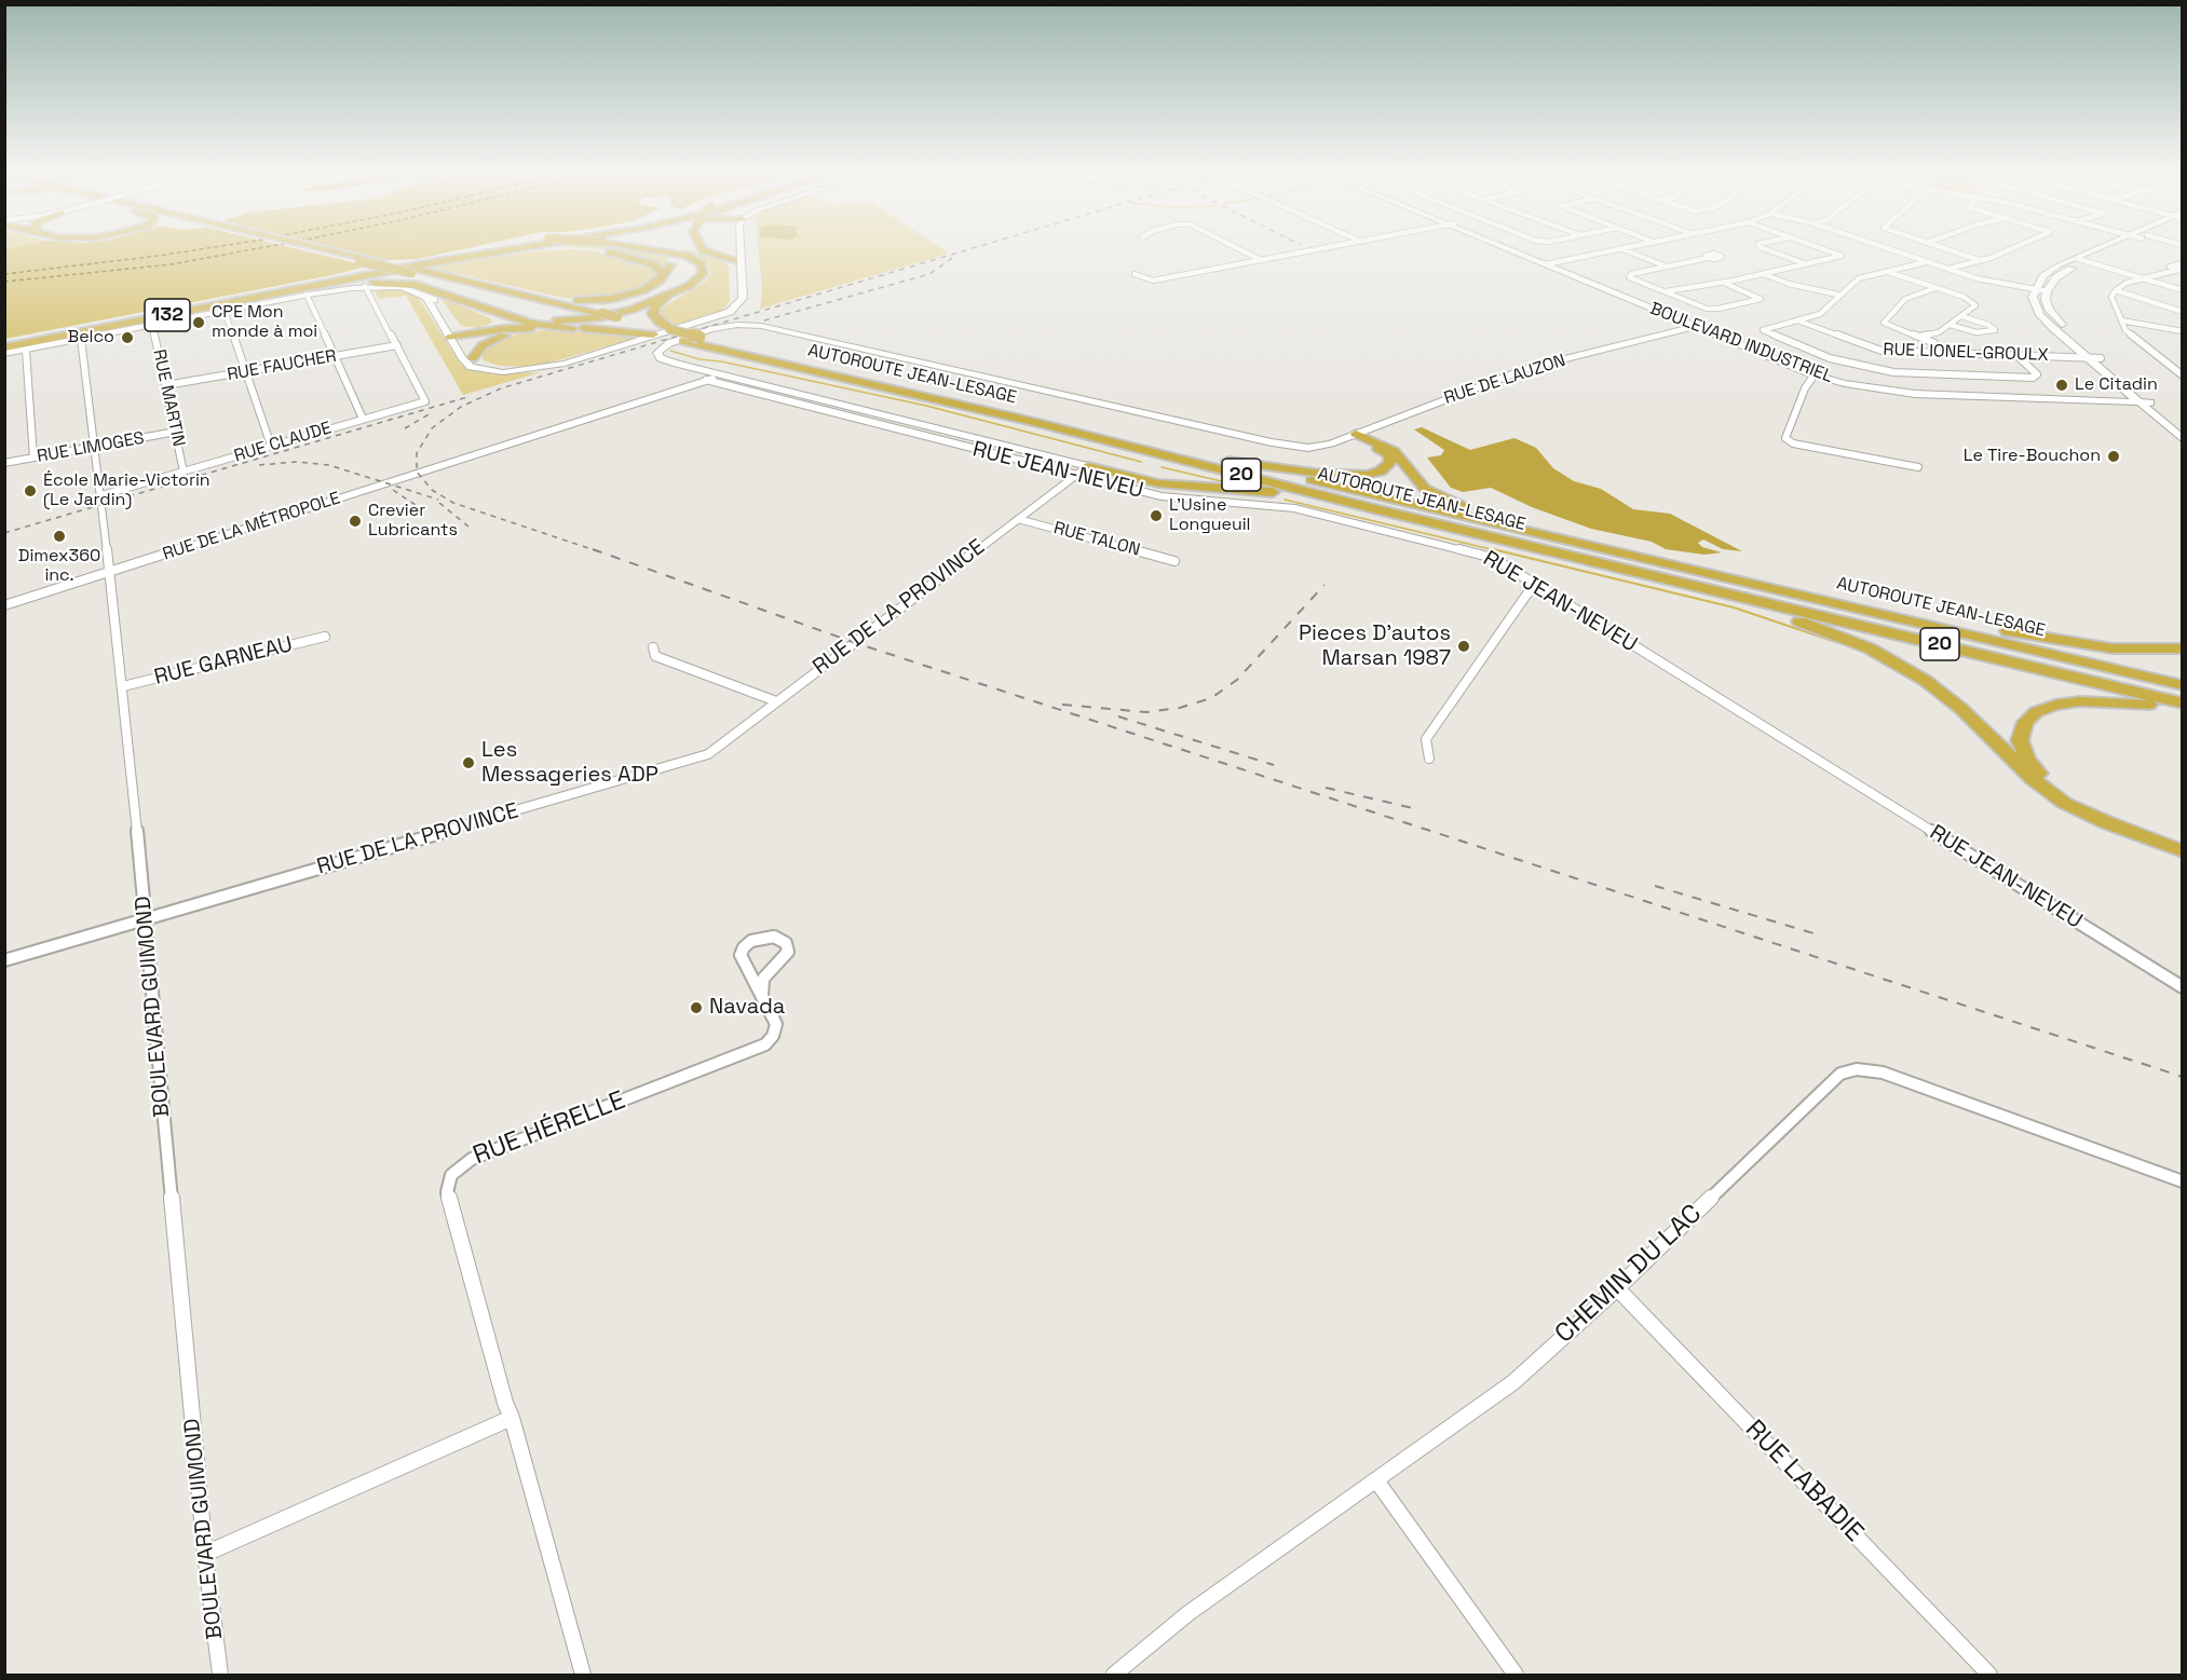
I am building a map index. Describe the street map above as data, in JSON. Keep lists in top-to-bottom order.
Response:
{
  "streets": {
    "highway": ["132", "AUTOROUTE JEAN-LESAGE", "20"],
    "street": [
      "BOULEVARD INDUSTRIEL",
      "RUE LIONEL-GROULX",
      "RUE FAUCHER",
      "RUE DE LAUZON",
      "RUE MARTIN",
      "RUE CLAUDE",
      "RUE LIMOGES",
      "RUE JEAN-NEVEU",
      "RUE DE LA MÉTROPOLE",
      "RUE TALON",
      "RUE DE LA PROVINCE",
      "RUE GARNEAU",
      "BOULEVARD GUIMOND",
      "RUE HÉRELLE",
      "CHEMIN DU LAC",
      "RUE LABADIE"
    ]
  },
  "crossings": [
    ["BOULEVARD INDUSTRIEL", "RUE DE LAUZON"],
    ["RUE FAUCHER", "RUE MARTIN"],
    ["RUE FAUCHER", "RUE CLAUDE"],
    ["RUE DE LAUZON", "RUE JEAN-NEVEU"],
    ["RUE MARTIN", "RUE CLAUDE"],
    ["RUE MARTIN", "RUE LIMOGES"],
    ["RUE CLAUDE", "BOULEVARD GUIMOND"],
    ["RUE LIMOGES", "BOULEVARD GUIMOND"],
    ["RUE JEAN-NEVEU", "RUE DE LA MÉTROPOLE"],
    ["RUE JEAN-NEVEU", "RUE DE LA PROVINCE"],
    ["RUE DE LA MÉTROPOLE", "BOULEVARD GUIMOND"],
    ["RUE TALON", "RUE DE LA PROVINCE"],
    ["RUE DE LA PROVINCE", "BOULEVARD GUIMOND"],
    ["RUE GARNEAU", "BOULEVARD GUIMOND"],
    ["CHEMIN DU LAC", "RUE LABADIE"]
  ],
  "places": [
    "CPE Mon monde à moi",
    "Belco",
    "Le Citadin",
    "Le Tire-Bouchon",
    "École Marie-Victorin (Le Jardin)",
    "L'Usine Longueuil",
    "Crevier Lubricants",
    "Dimex360 inc.",
    "Pieces D'autos Marsan 1987",
    "Les Messageries ADP",
    "Navada"
  ]
}
